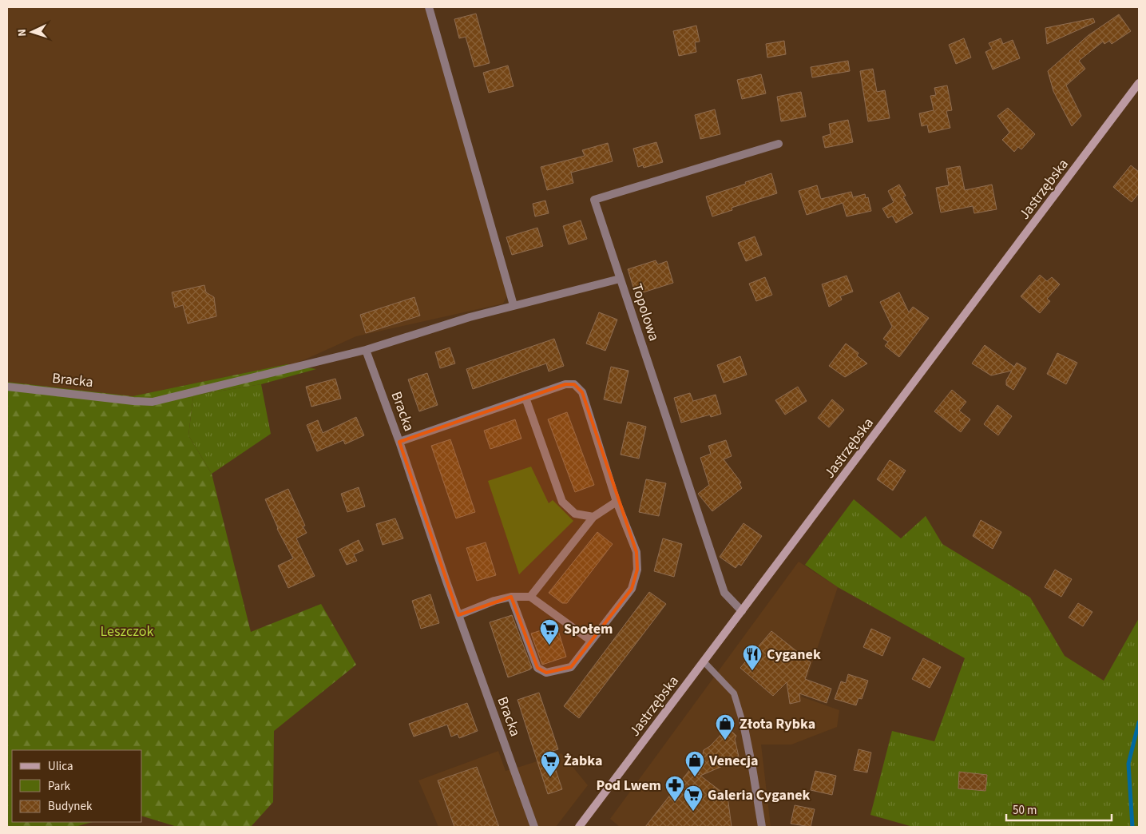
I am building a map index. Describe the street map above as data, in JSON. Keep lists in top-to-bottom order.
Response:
{
  "streets": {
    "main road": ["Jastrzębska"],
    "street": ["Topolowa", "Bracka"]
  },
  "crossings": [
    ["Jastrzębska", "Topolowa"]
  ],
  "parks": ["Leszczok"],
  "places": {
    "supermarket": ["Społem", "Żabka", "Galeria Cyganek"],
    "restaurant": ["Cyganek"],
    "shop": ["Złota Rybka", "Venecja"],
    "pharmacy": ["Pod Lwem"]
  },
  "legend": ["Ulica", "Park", "Budynek"],
  "scale_bar": "50 m",
  "north": "left"
}
